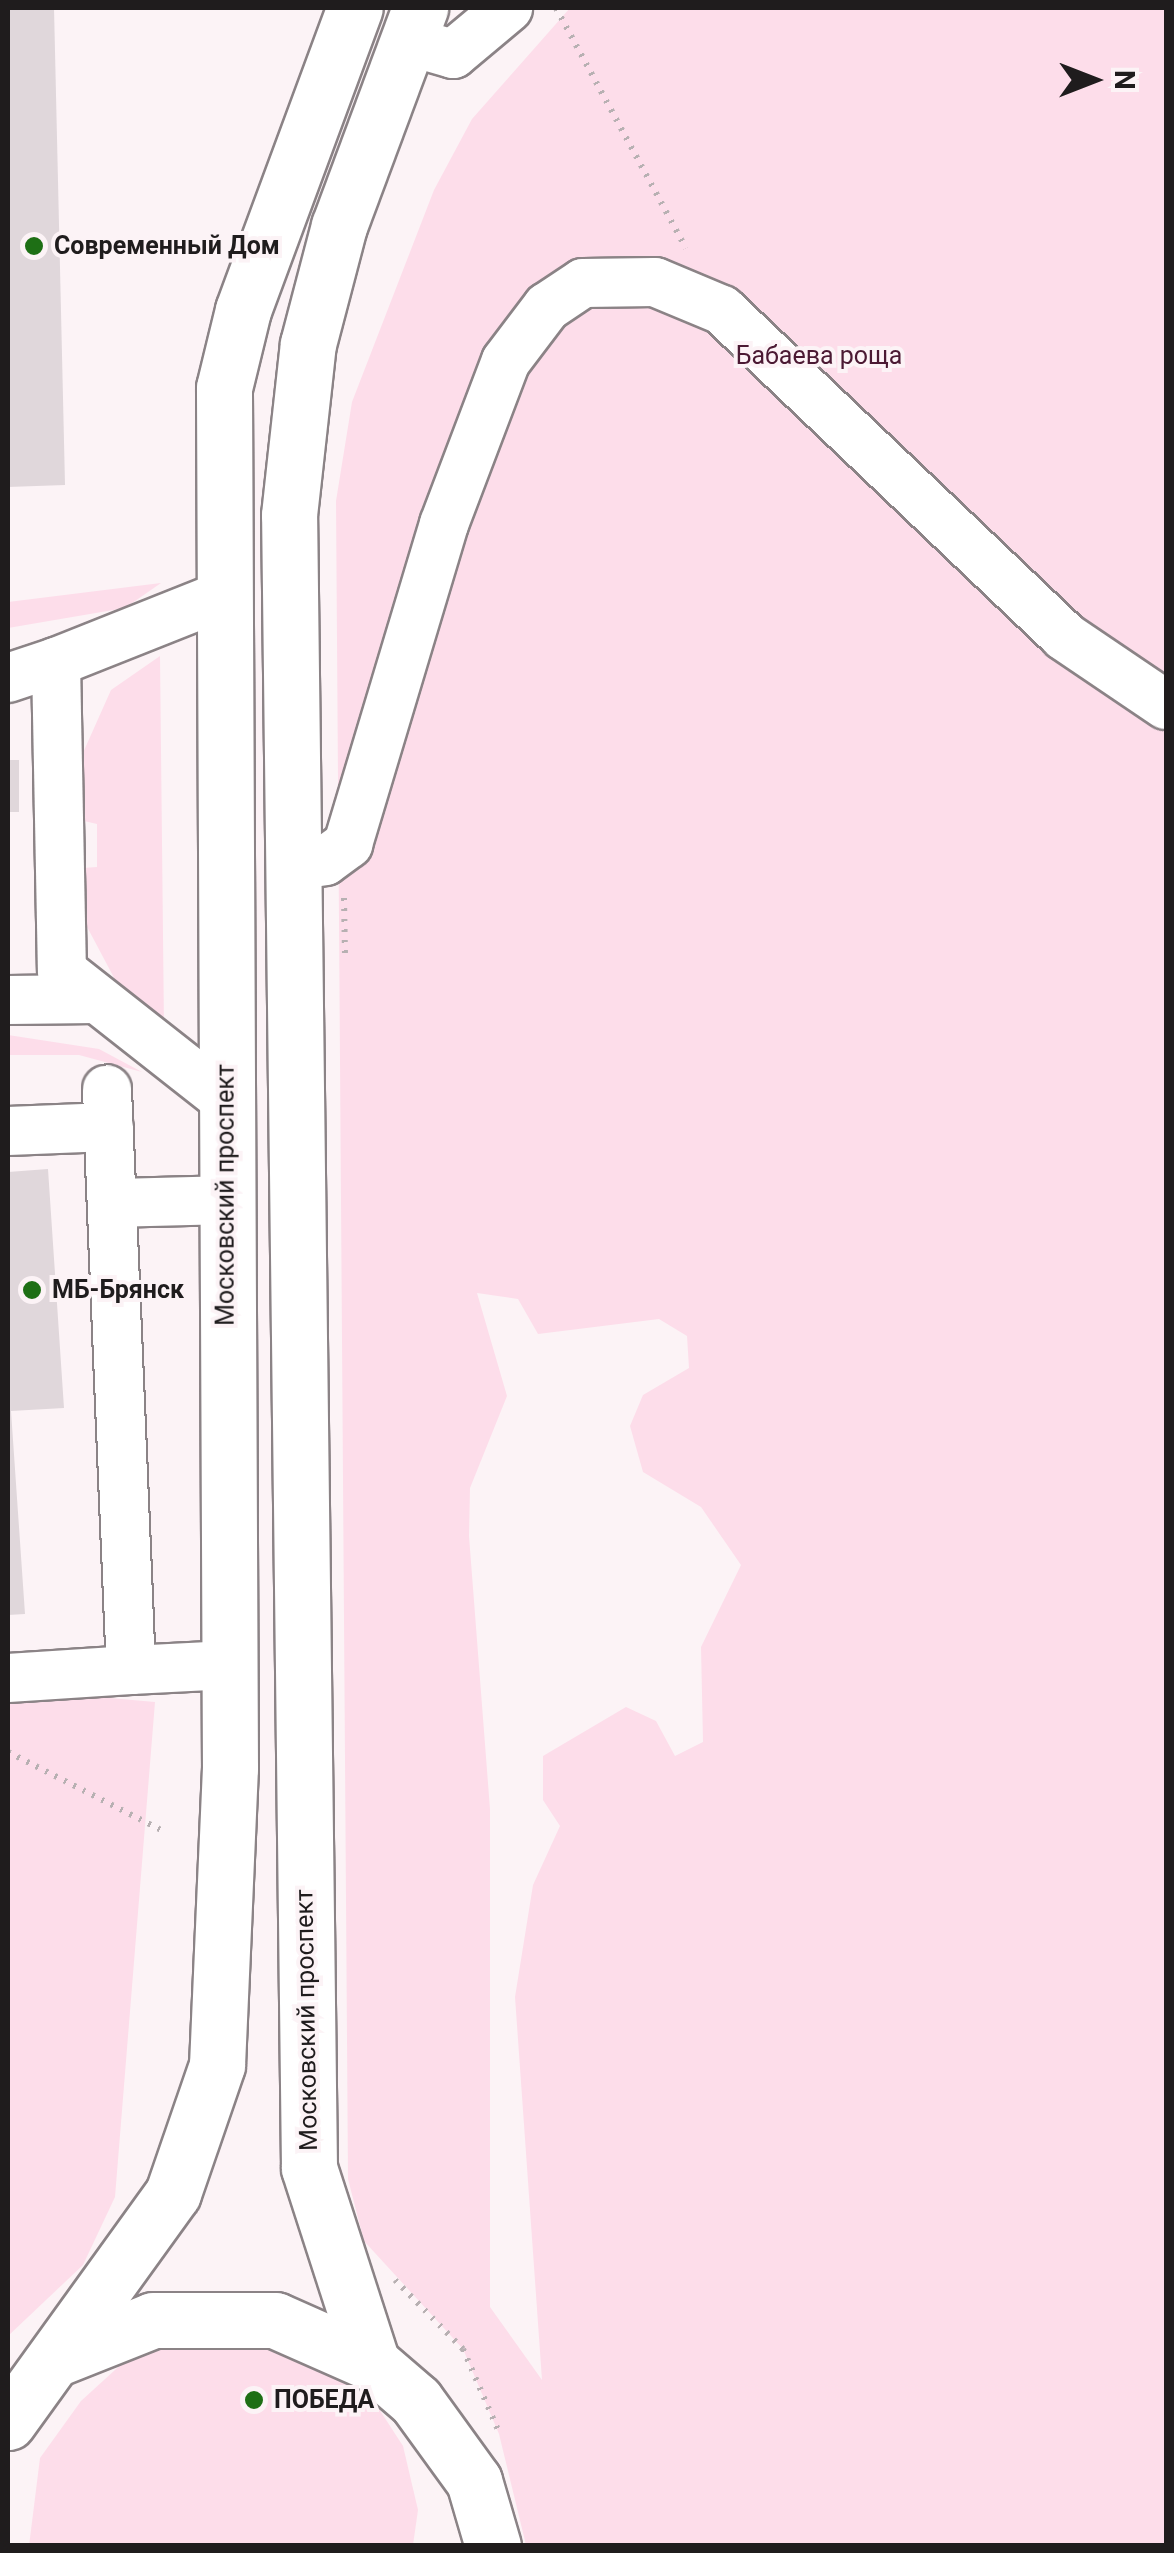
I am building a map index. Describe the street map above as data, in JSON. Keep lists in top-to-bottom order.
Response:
{
  "streets": {
    "main road": ["Московский проспект"]
  },
  "parks": ["Бабаева роща"],
  "places": ["Современный Дом", "МБ-Брянск", "ПОБЕДА"],
  "north": "right"
}
